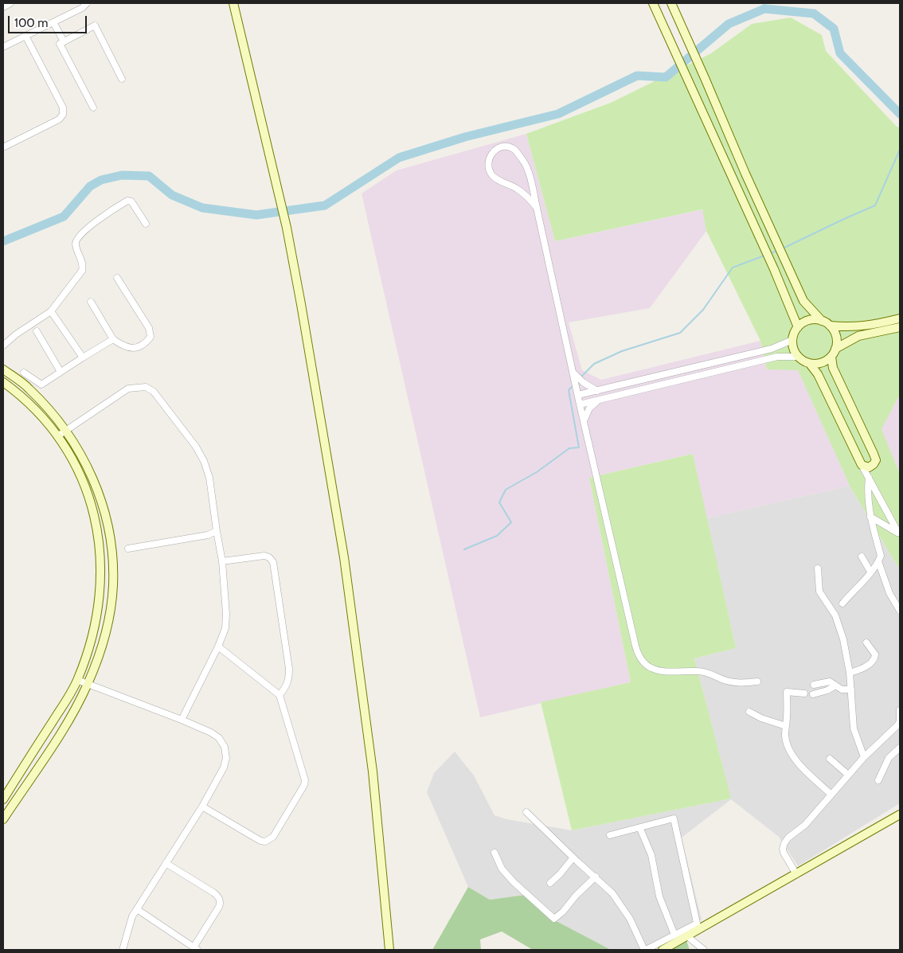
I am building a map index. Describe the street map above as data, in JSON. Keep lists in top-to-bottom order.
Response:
{
  "scale_bar": "100 m"
}
